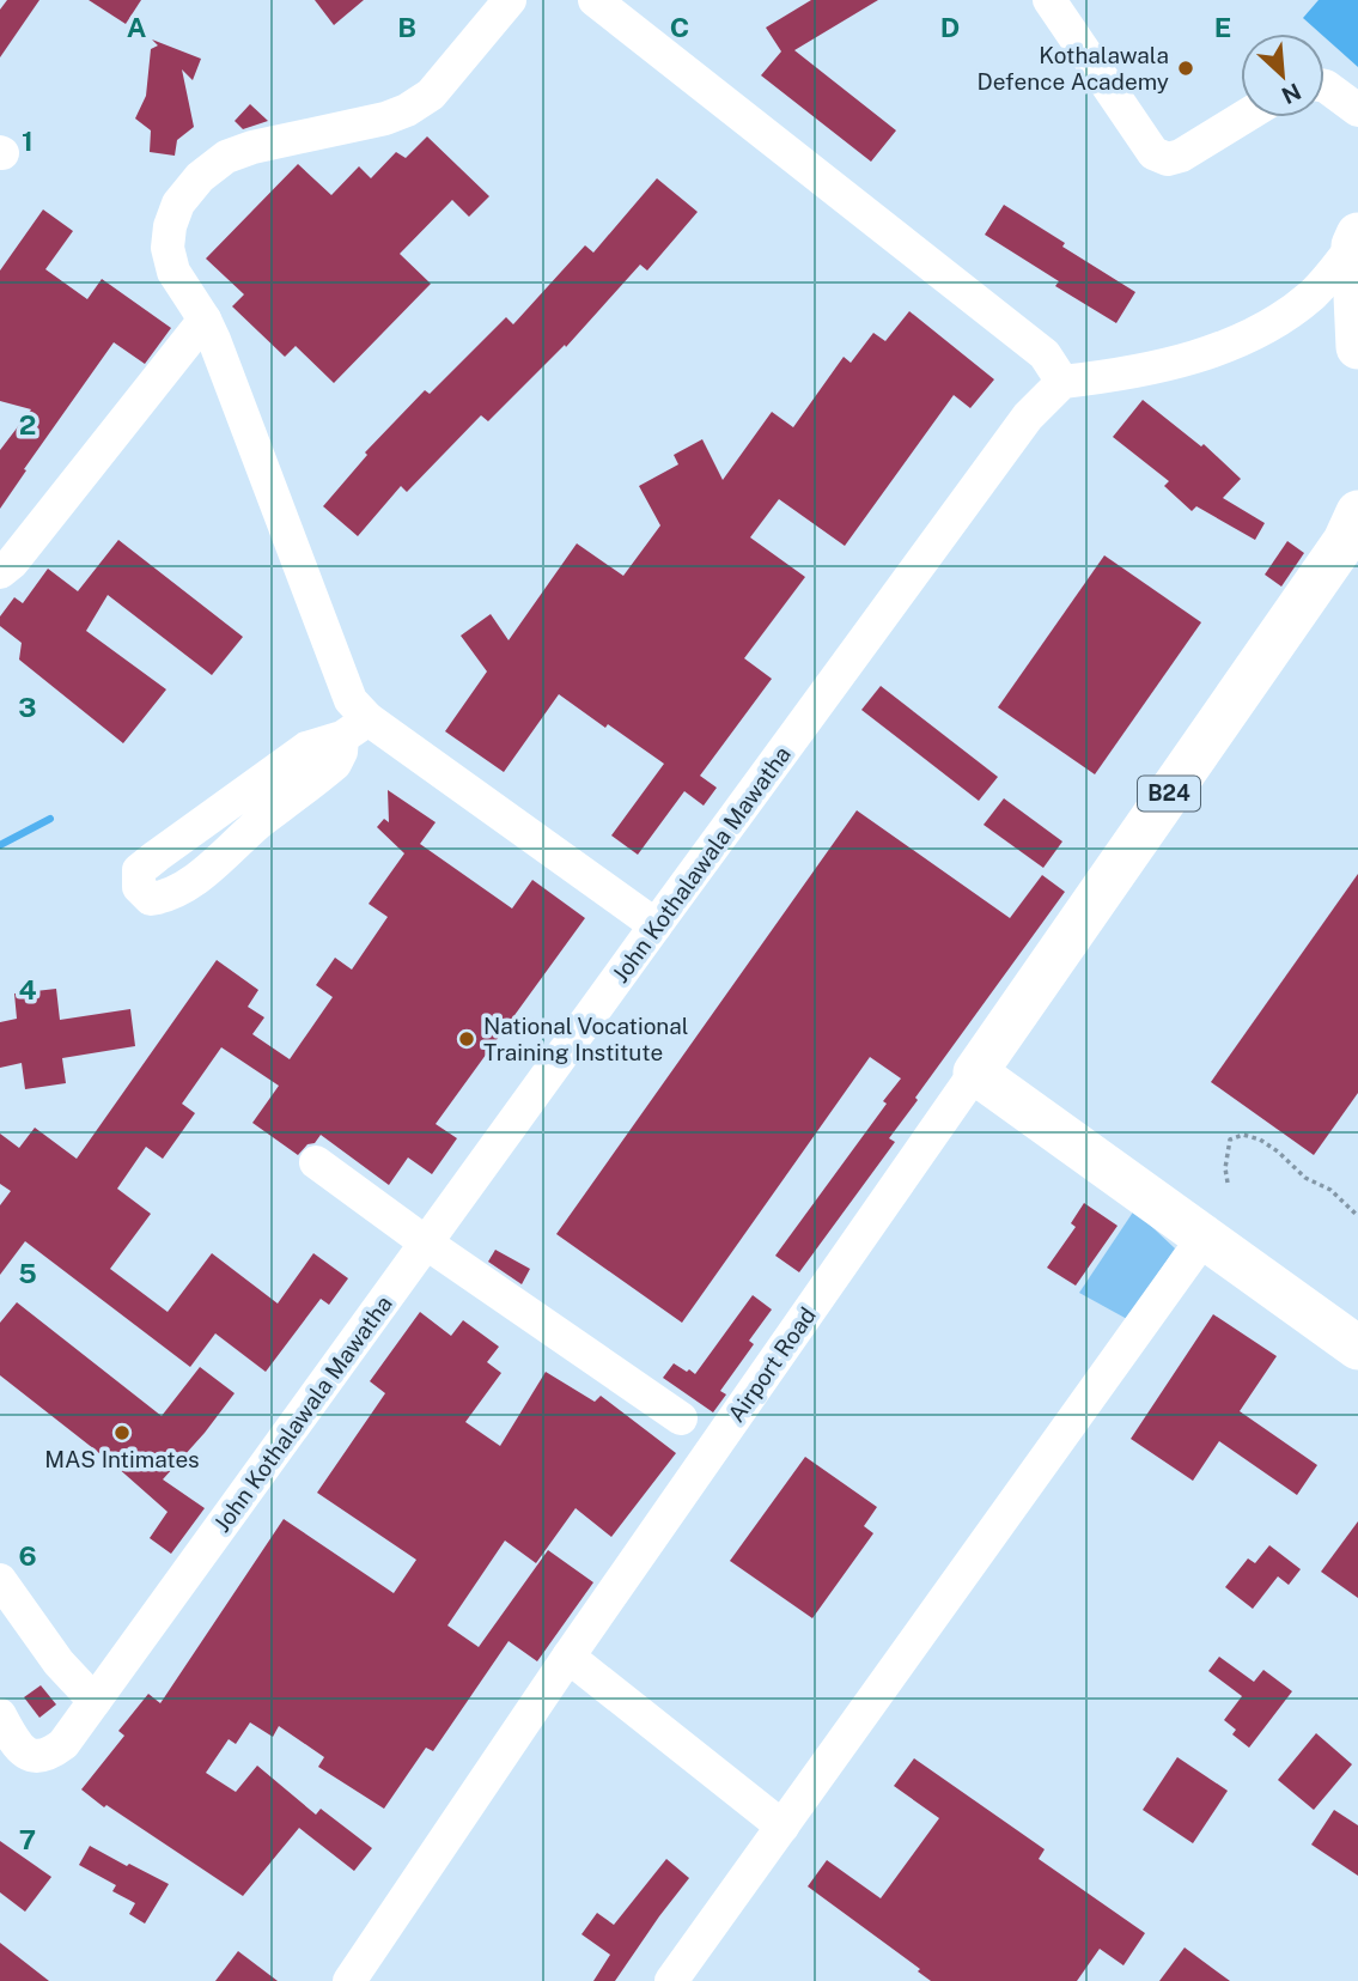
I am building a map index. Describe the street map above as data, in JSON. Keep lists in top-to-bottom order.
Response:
{
  "streets": {
    "main road": ["B24"],
    "street": ["John Kothalawala Mawatha", "Airport Road"]
  },
  "crossings": [
    ["B24", "Airport Road"]
  ],
  "places": ["Kothalawala Defence Academy", "National Vocational Training Institute", "MAS Intimates"],
  "north": "bottom right",
  "grid": {
    "columns": [
      "A",
      "B",
      "C",
      "D",
      "E"
    ],
    "rows": [
      "1",
      "2",
      "3",
      "4",
      "5",
      "6",
      "7"
    ]
  }
}
